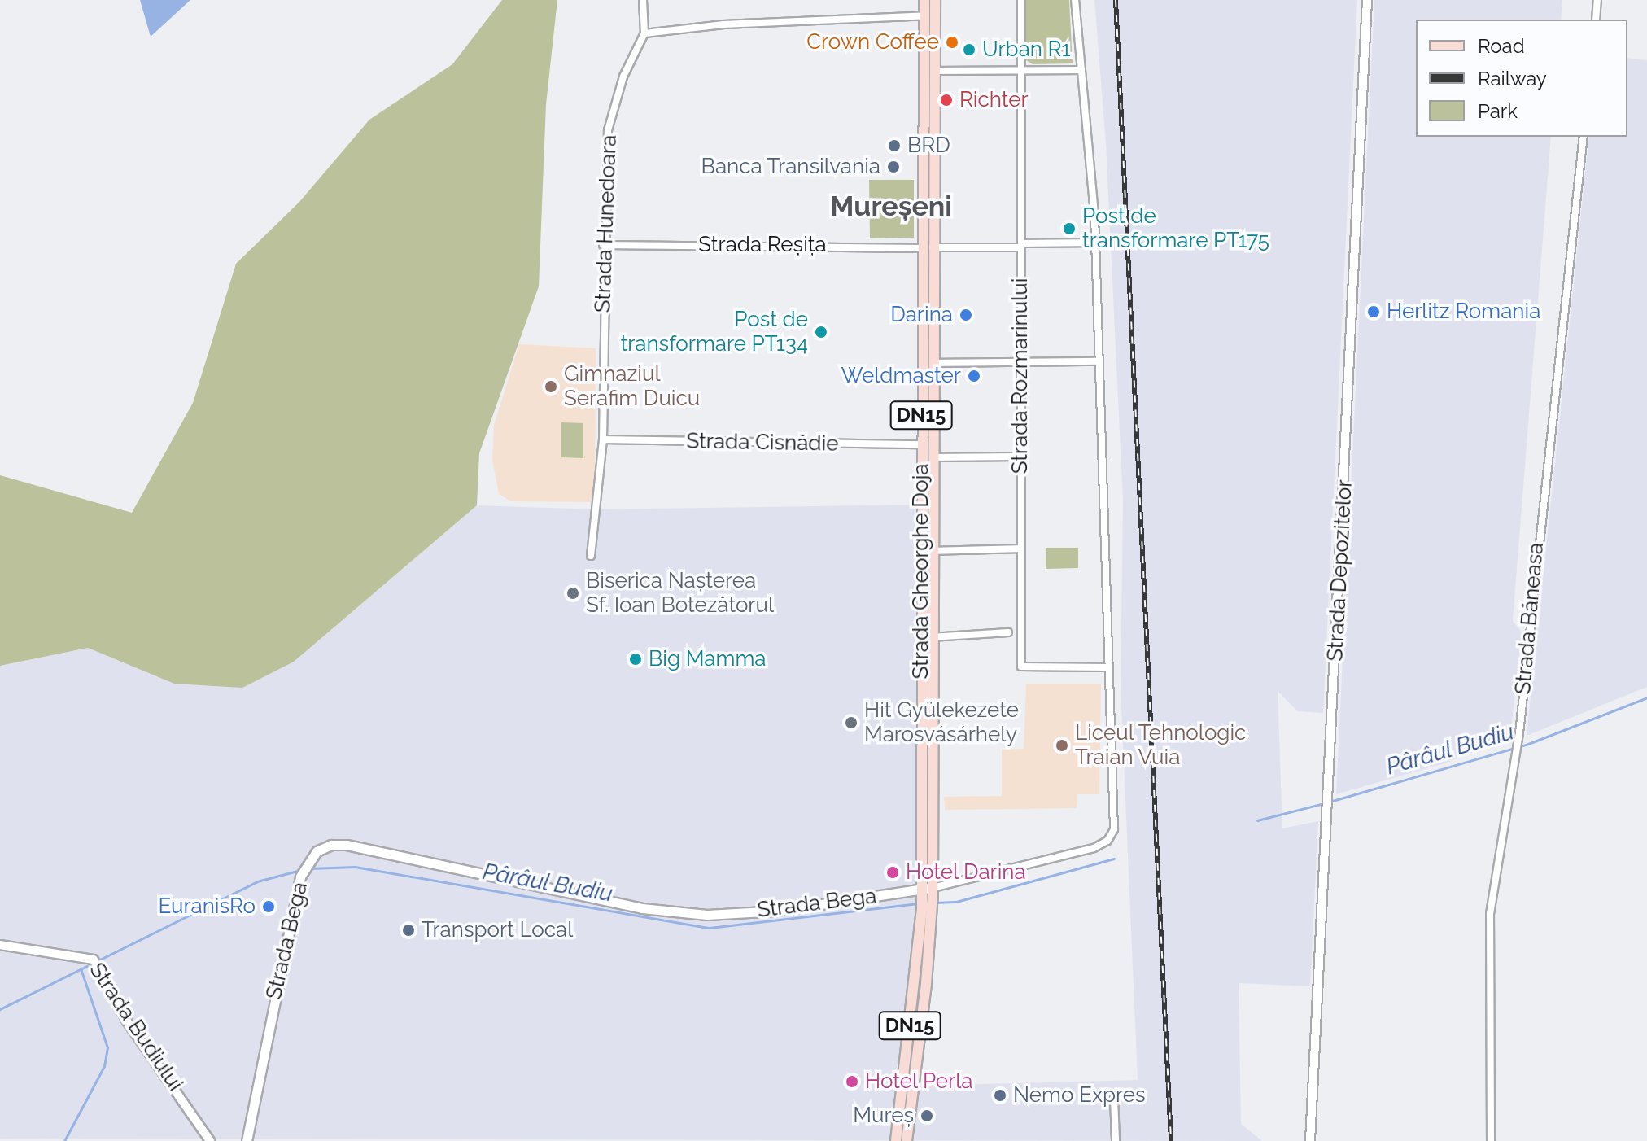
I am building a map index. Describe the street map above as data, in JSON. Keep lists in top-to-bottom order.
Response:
{
  "streets": {
    "main road": ["DN15", "Strada Gheorghe Doja", "Strada Bega"],
    "street": [
      "Strada Hunedoara",
      "Strada Reșița",
      "Strada Rozmarinului",
      "Strada Cisnădie",
      "Strada Depozitelor",
      "Strada Băneasa",
      "Strada Budiului"
    ]
  },
  "crossings": [
    ["Strada Hunedoara", "Strada Reșița"],
    ["Strada Hunedoara", "Strada Cisnădie"],
    ["Strada Reșița", "Strada Rozmarinului"],
    ["Strada Reșița", "Strada Gheorghe Doja"],
    ["Strada Cisnădie", "Strada Gheorghe Doja"],
    ["Strada Gheorghe Doja", "Strada Bega"]
  ],
  "districts": ["Mureșeni"],
  "water": ["Pârâul Budiu"],
  "places": [
    "Crown Coffee",
    "Urban R1",
    "Richter",
    "BRD",
    "Banca Transilvania",
    "Post de transformare PT175",
    "Herlitz Romania",
    "Darina",
    "Post de transformare PT134",
    "Weldmaster",
    "Gimnaziul Serafim Duicu",
    "Biserica Nașterea Sf. Ioan Botezătorul",
    "Big Mamma",
    "Hit Gyülekezete Marosvásárhely",
    "Liceul Tehnologic Traian Vuia",
    "Hotel Darina",
    "EuranisRo",
    "Transport Local",
    "Hotel Perla",
    "Nemo Expres",
    "Mureș"
  ],
  "legend": ["Road", "Railway", "Park"]
}
